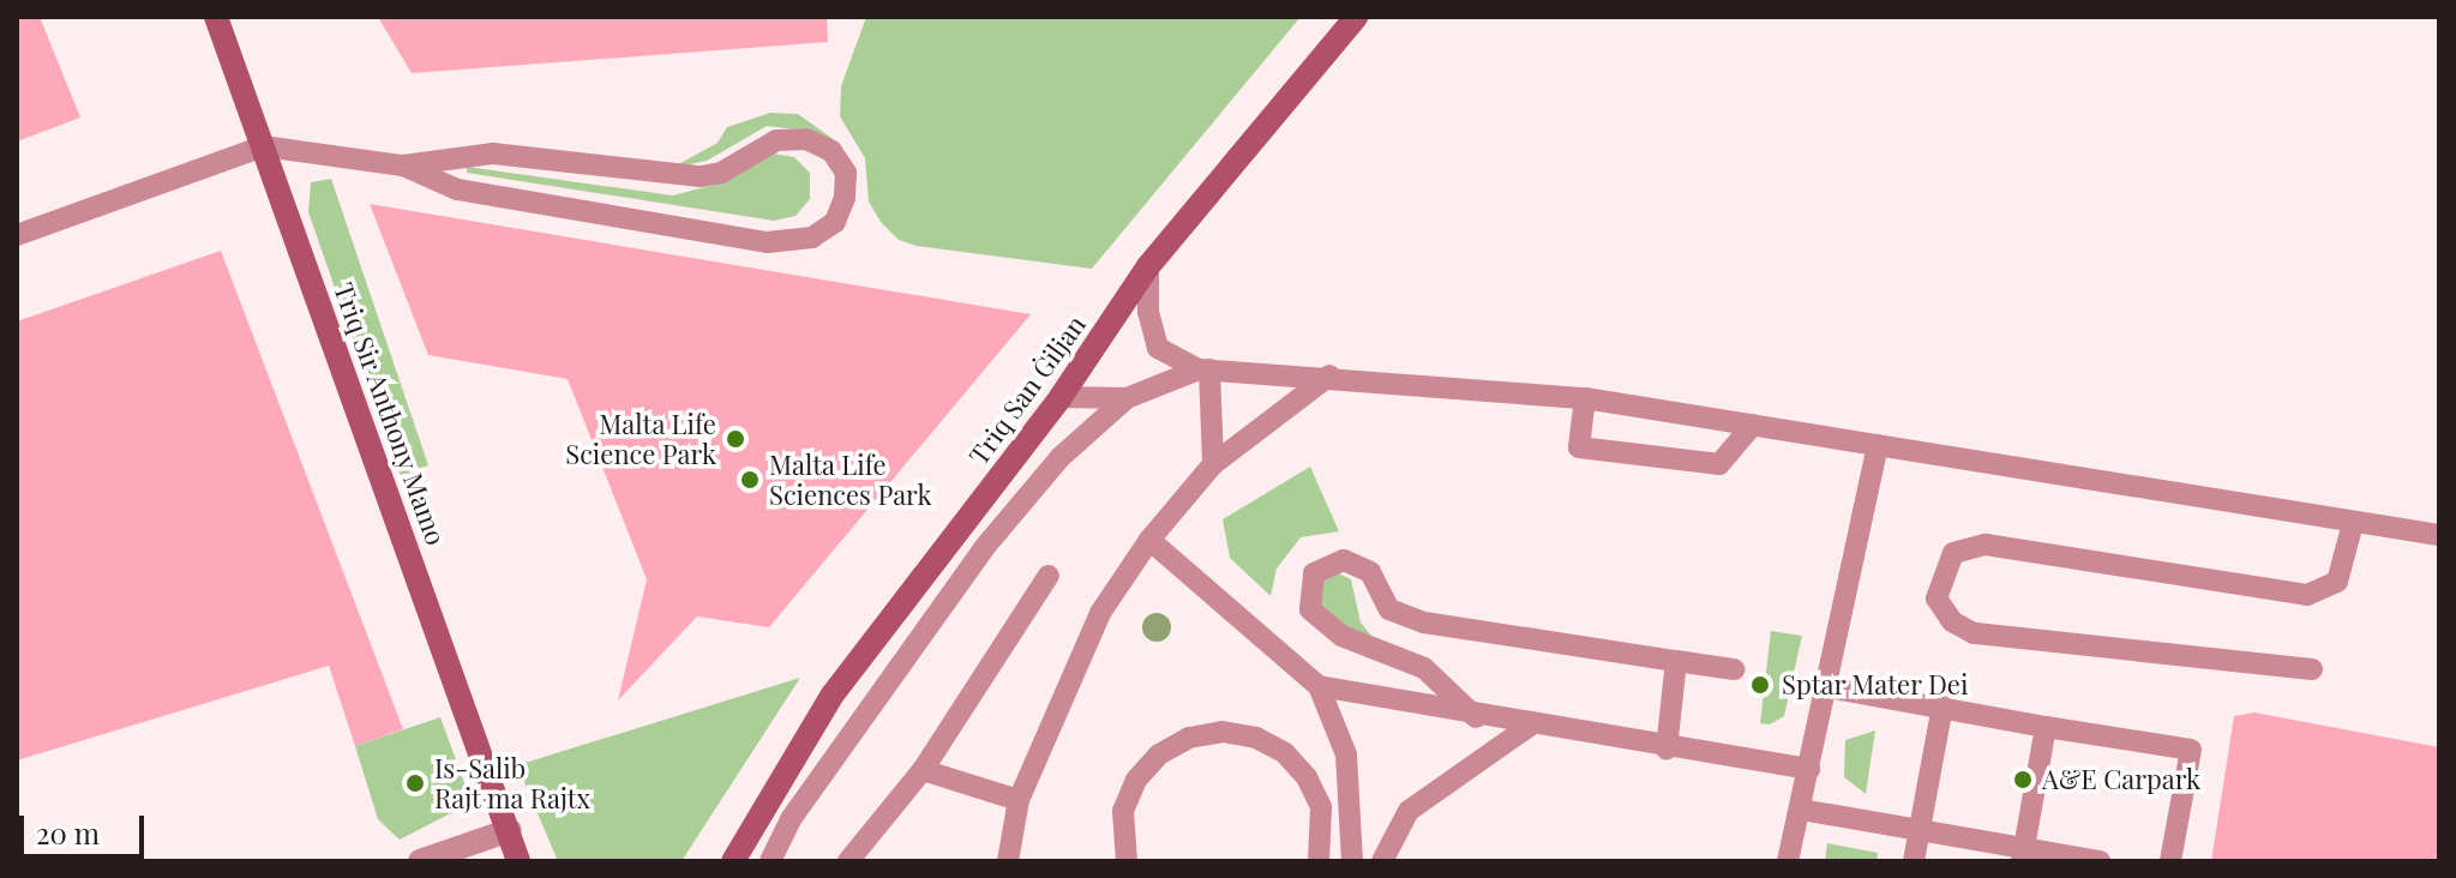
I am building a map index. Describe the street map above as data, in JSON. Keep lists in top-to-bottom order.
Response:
{
  "streets": {
    "street": ["Triq San Ġiljan", "Triq Sir Anthony Mamo"]
  },
  "places": [
    "Malta Life Science Park",
    "Malta Life Sciences Park",
    "Sptar Mater Dei",
    "A&E Carpark",
    "Is-Salib Rajt ma Rajtx"
  ],
  "scale_bar": "20 m"
}
